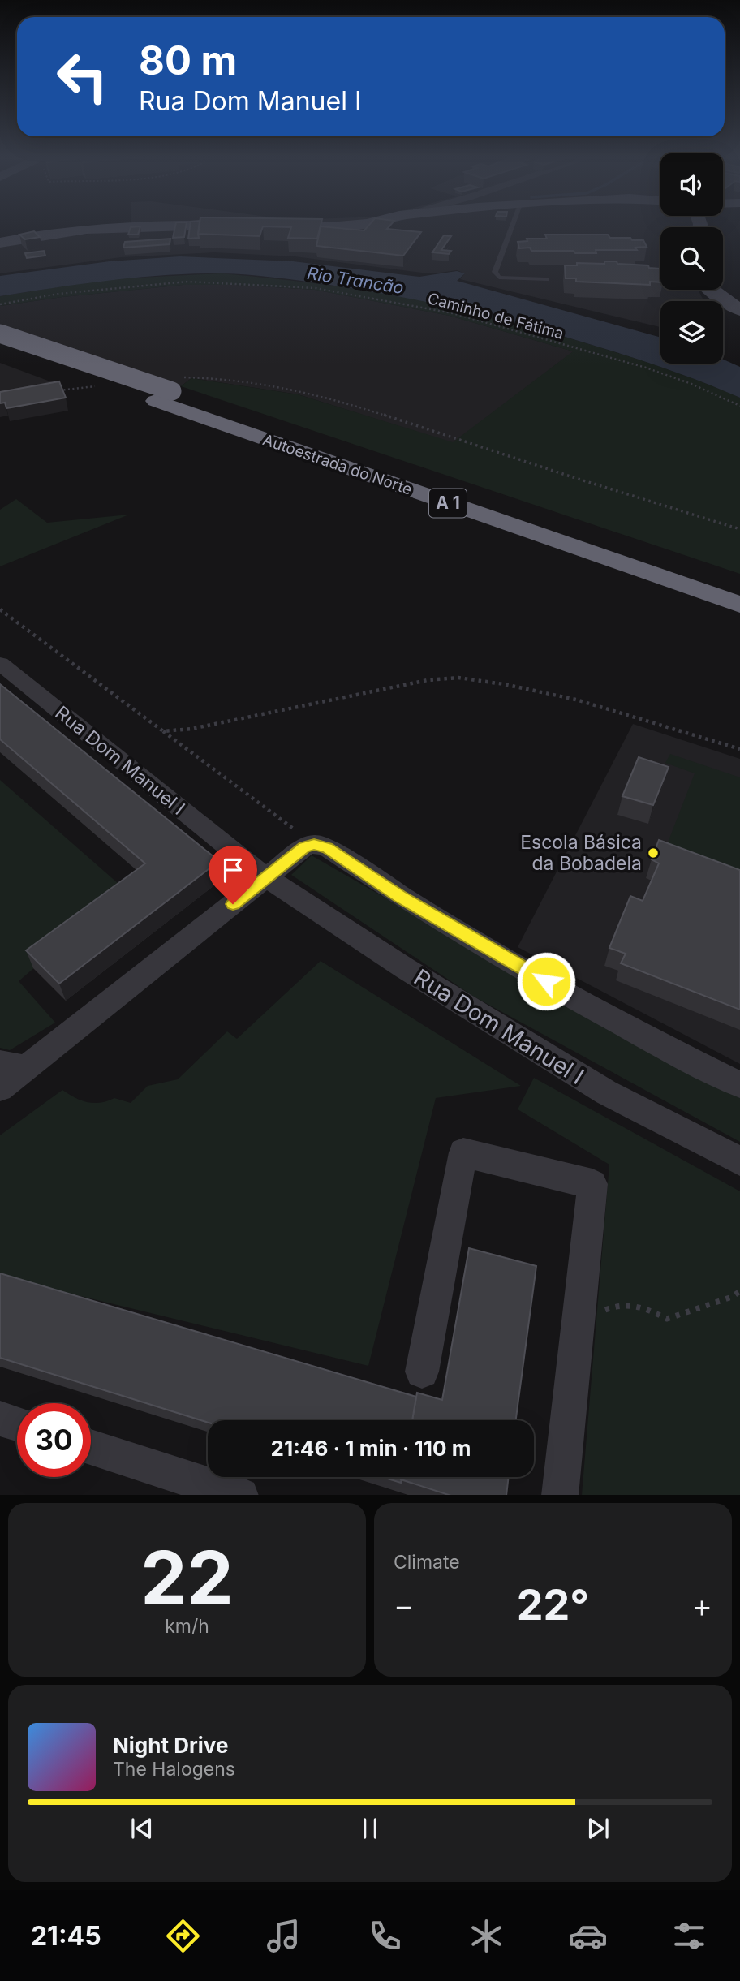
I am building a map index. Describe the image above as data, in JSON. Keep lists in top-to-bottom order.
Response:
{
  "streets": {
    "highway": ["Autoestrada do Norte", "A 1"],
    "street": ["Rua Dom Manuel I"],
    "path": ["Caminho de Fátima"]
  },
  "water": ["Rio Trancão"],
  "places": ["Escola Básica da Bobadela"],
  "page": {
    "turn": ["80 m", "Rua Dom Manuel I"],
    "limit": "30",
    "trip": "21:46 · 1 min · 110 m",
    "tile": [
      ["22", "km/h"],
      "Climate"
    ],
    "heat": ["−", "22°", "+"],
    "song": ["Night Drive", "The Halogens"],
    "tabs": "21:45"
  }
}
